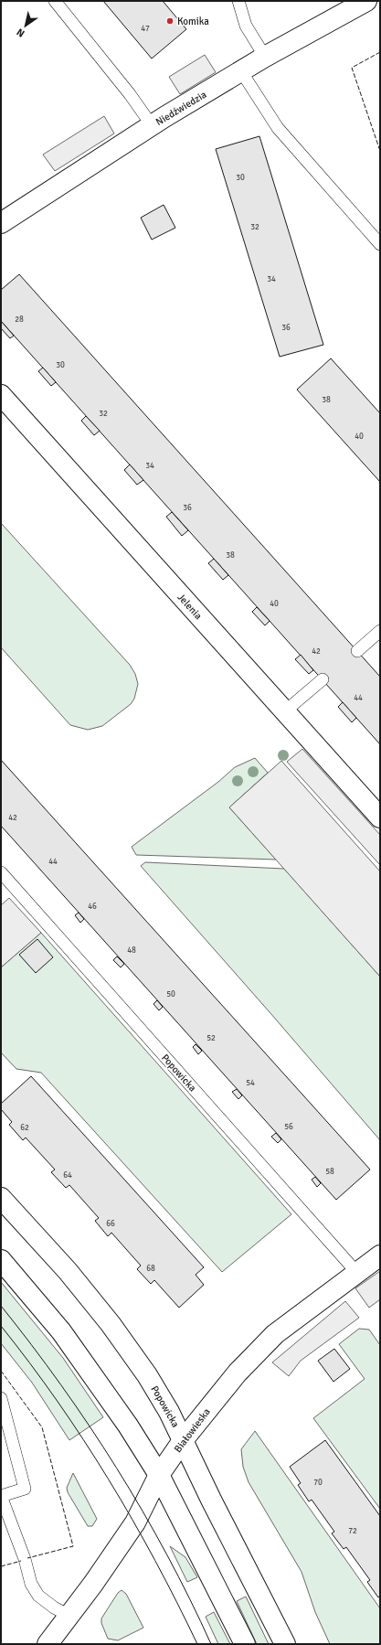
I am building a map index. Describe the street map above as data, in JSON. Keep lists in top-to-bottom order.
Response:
{
  "streets": {
    "street": [
      "Niedźwiedzia",
      "Jelenia",
      "Popowicka",
      "Białowieska"
    ]
  },
  "crossings": [
    ["Popowicka", "Białowieska"]
  ],
  "places": ["Komika"],
  "house_numbers": [
    "47",
    "30",
    "32",
    "34",
    "28",
    "36",
    "30",
    "38",
    "32",
    "40",
    "34",
    "36",
    "38",
    "40",
    "42",
    "44",
    "42",
    "44",
    "46",
    "48",
    "50",
    "52",
    "54",
    "56",
    "62",
    "58",
    "64",
    "66",
    "68",
    "70",
    "72"
  ],
  "north": "bottom left"
}
